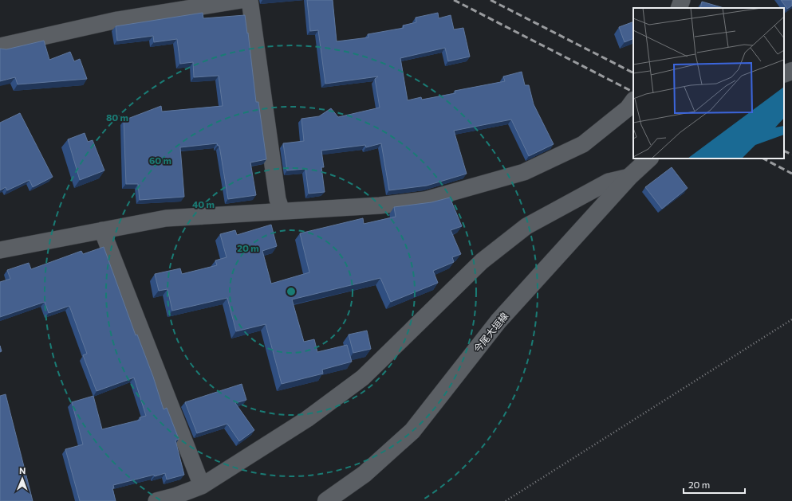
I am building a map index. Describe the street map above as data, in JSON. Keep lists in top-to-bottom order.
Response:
{
  "streets": {
    "main road": ["今尾大垣線"]
  },
  "scale_bar": "20 m",
  "north": "top",
  "rings": [
    "80 m",
    "60 m",
    "40 m",
    "20 m"
  ]
}
